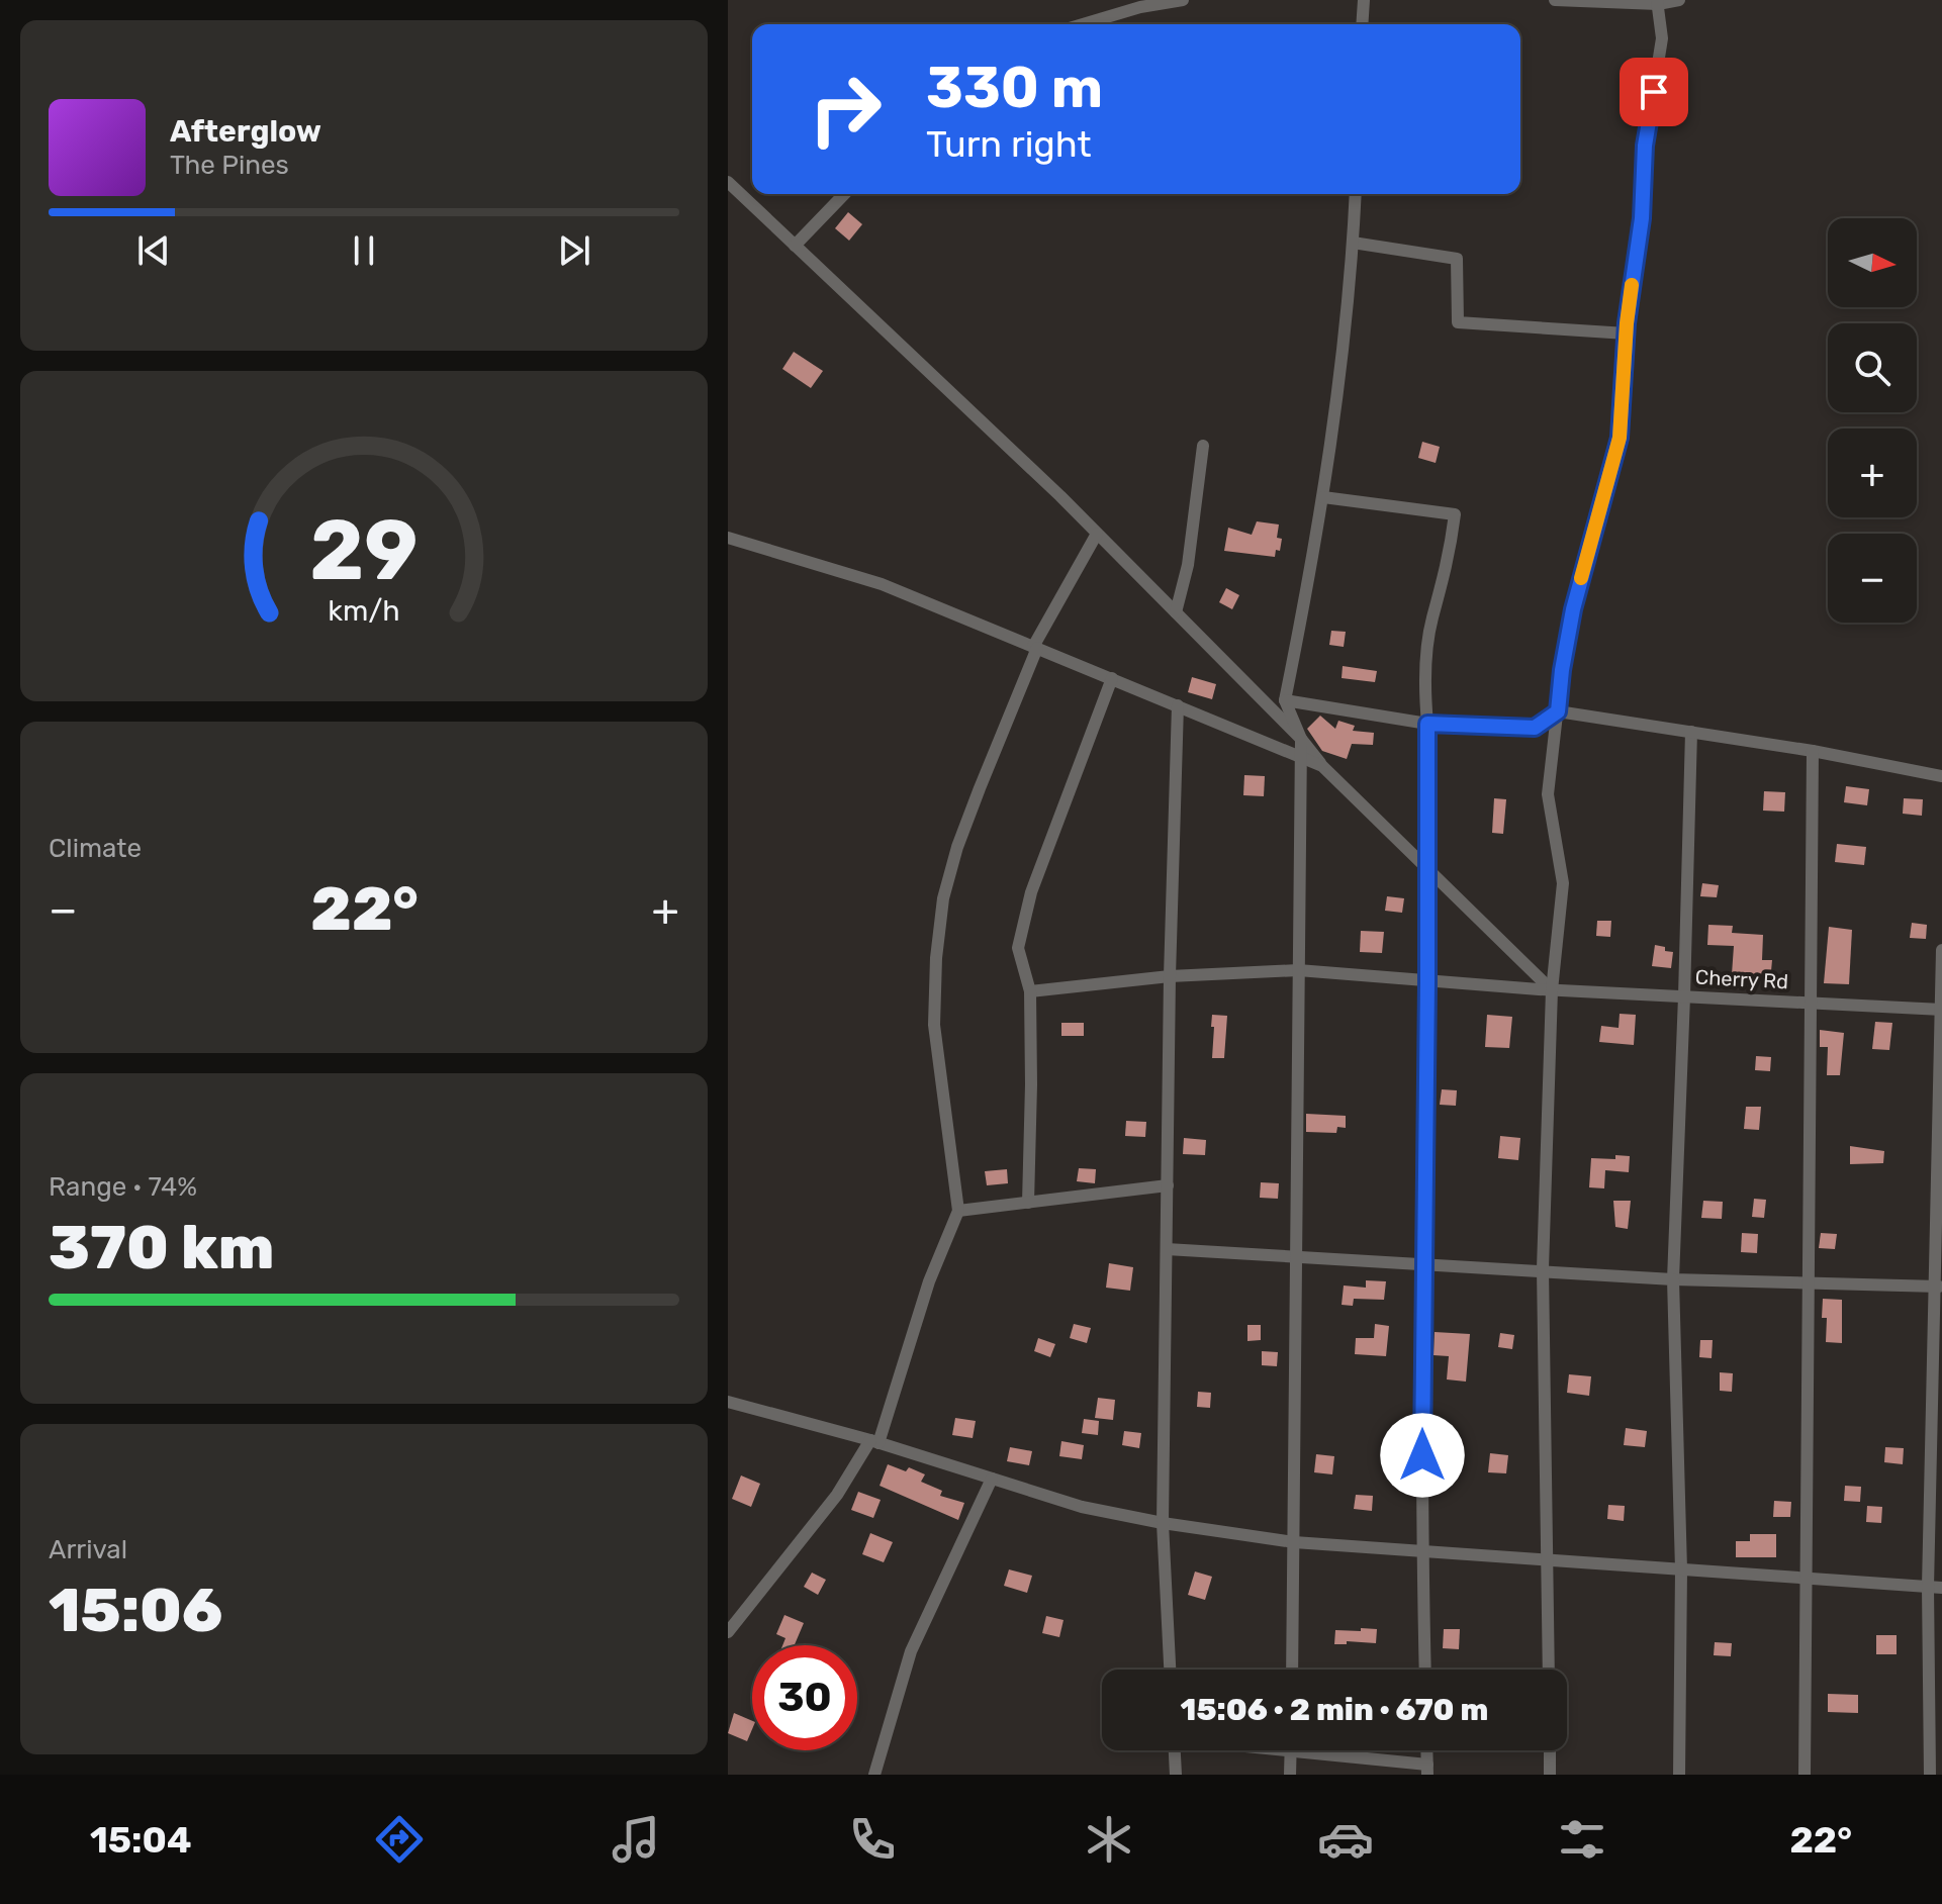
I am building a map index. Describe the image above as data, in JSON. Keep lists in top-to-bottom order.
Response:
{
  "streets": {
    "street": ["Cherry Rd"]
  },
  "north": "right",
  "page": {
    "turn": ["330 m", "Turn right"],
    "song": ["Afterglow", "The Pines"],
    "map_buttons": ["+", "−"],
    "tile": [
      "Climate",
      ["Range · 74%", "370 km"],
      ["Arrival", "15:06"]
    ],
    "heat": ["−", "22°", "+"],
    "limit": "30",
    "trip": "15:06 · 2 min · 670 m",
    "tabs": ["15:04", "22°"],
    "gauge": ["29", "km/h"]
  }
}
